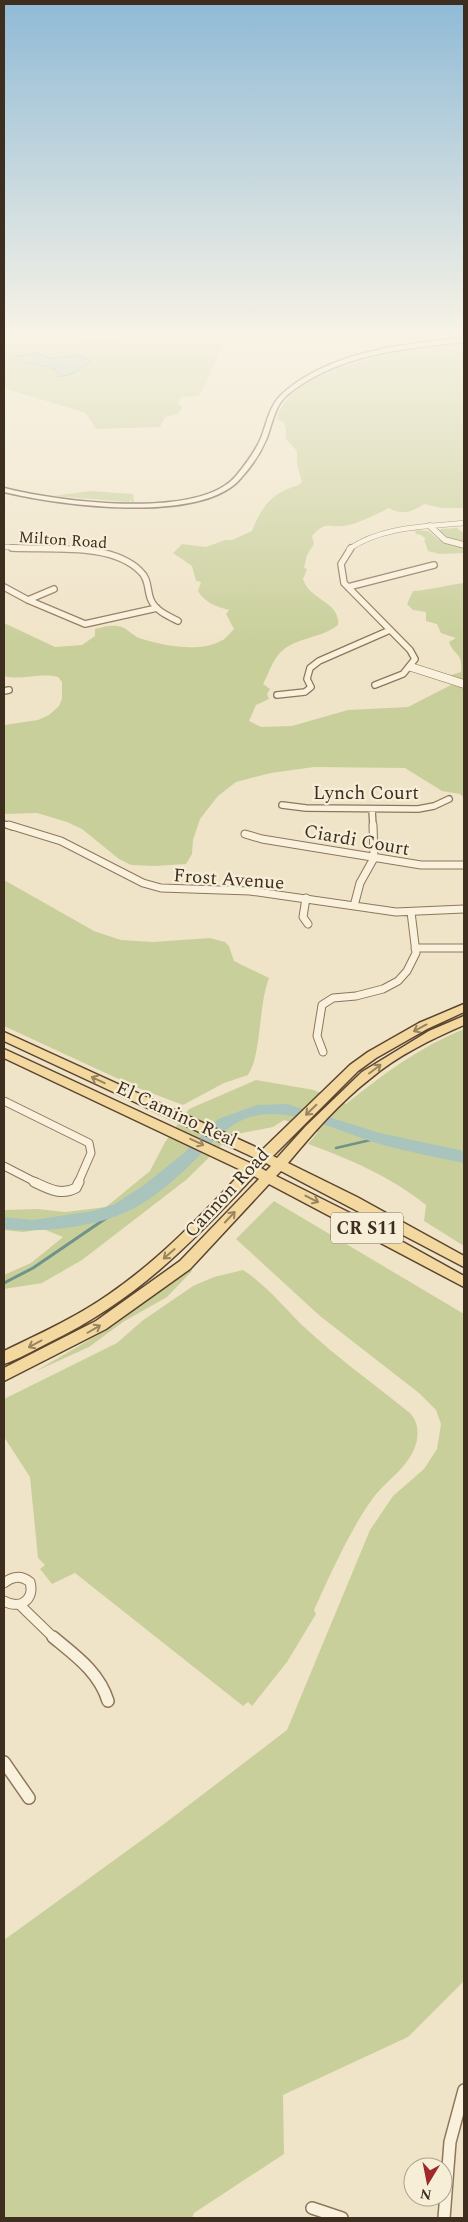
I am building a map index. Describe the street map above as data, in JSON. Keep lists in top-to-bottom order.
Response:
{
  "streets": {
    "main road": ["El Camino Real", "Cannon Road", "CR S11"],
    "street": [
      "Milton Road",
      "Lynch Court",
      "Ciardi Court",
      "Frost Avenue"
    ]
  },
  "crossings": [
    ["El Camino Real", "Cannon Road"]
  ],
  "north": "bottom"
}
